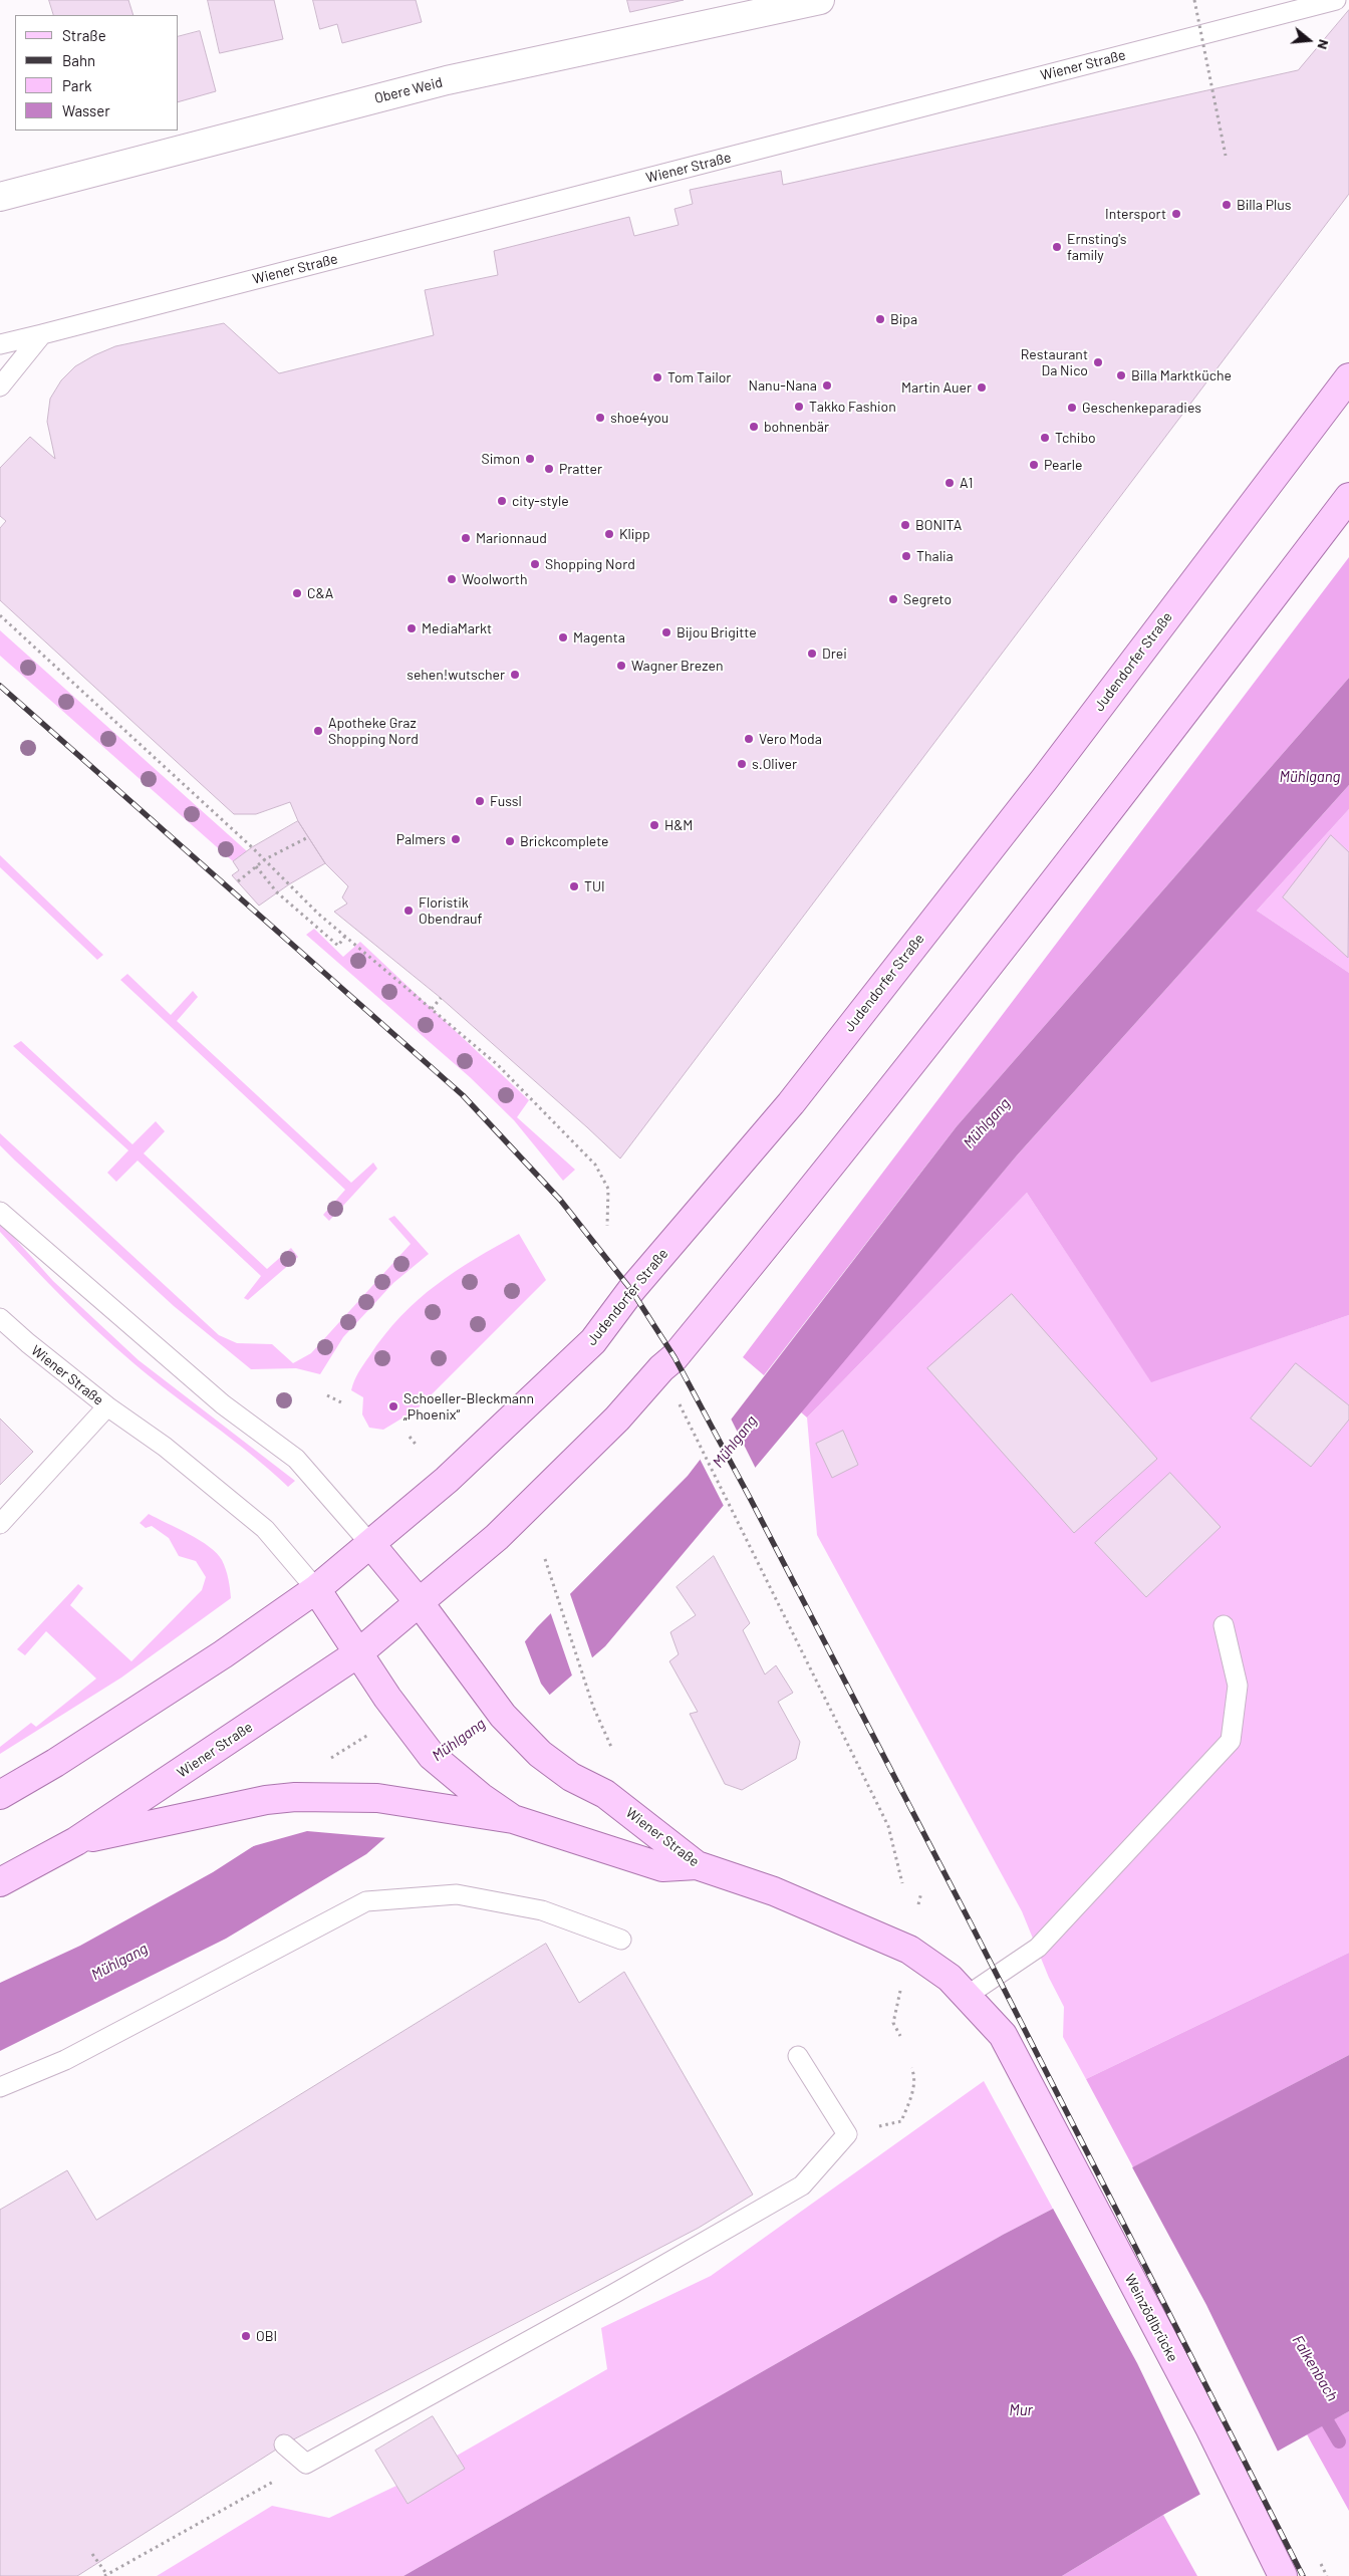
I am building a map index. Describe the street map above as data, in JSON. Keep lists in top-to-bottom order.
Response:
{
  "streets": {
    "main road": ["Wiener Straße", "Judendorfer Straße", "Weinzödlbrücke"],
    "street": ["Obere Weid"]
  },
  "crossings": [
    ["Wiener Straße", "Judendorfer Straße"],
    ["Wiener Straße", "Weinzödlbrücke"]
  ],
  "water": ["Mühlgang", "Falkenbach", "Mur"],
  "places": [
    "Billa Plus",
    "Intersport",
    "Ernsting's family",
    "Bipa",
    "Restaurant Da Nico",
    "Billa Marktküche",
    "Tom Tailor",
    "Nanu-Nana",
    "Martin Auer",
    "Takko Fashion",
    "Geschenkeparadies",
    "shoe4you",
    "bohnenbär",
    "Tchibo",
    "Simon",
    "Pearle",
    "Pratter",
    "A1",
    "city-style",
    "BONITA",
    "Klipp",
    "Marionnaud",
    "Thalia",
    "Shopping Nord",
    "Woolworth",
    "C&A",
    "Segreto",
    "MediaMarkt",
    "Bijou Brigitte",
    "Magenta",
    "Drei",
    "Wagner Brezen",
    "sehen!wutscher",
    "Apotheke Graz Shopping Nord",
    "Vero Moda",
    "s.Oliver",
    "Fussl",
    "H&M",
    "Palmers",
    "Brickcomplete",
    "TUI",
    "Floristik Obendrauf",
    "Schoeller-Bleckmann „Phoenix“",
    "OBI"
  ],
  "legend": [
    "Straße",
    "Bahn",
    "Park",
    "Wasser"
  ],
  "north": "right"
}
